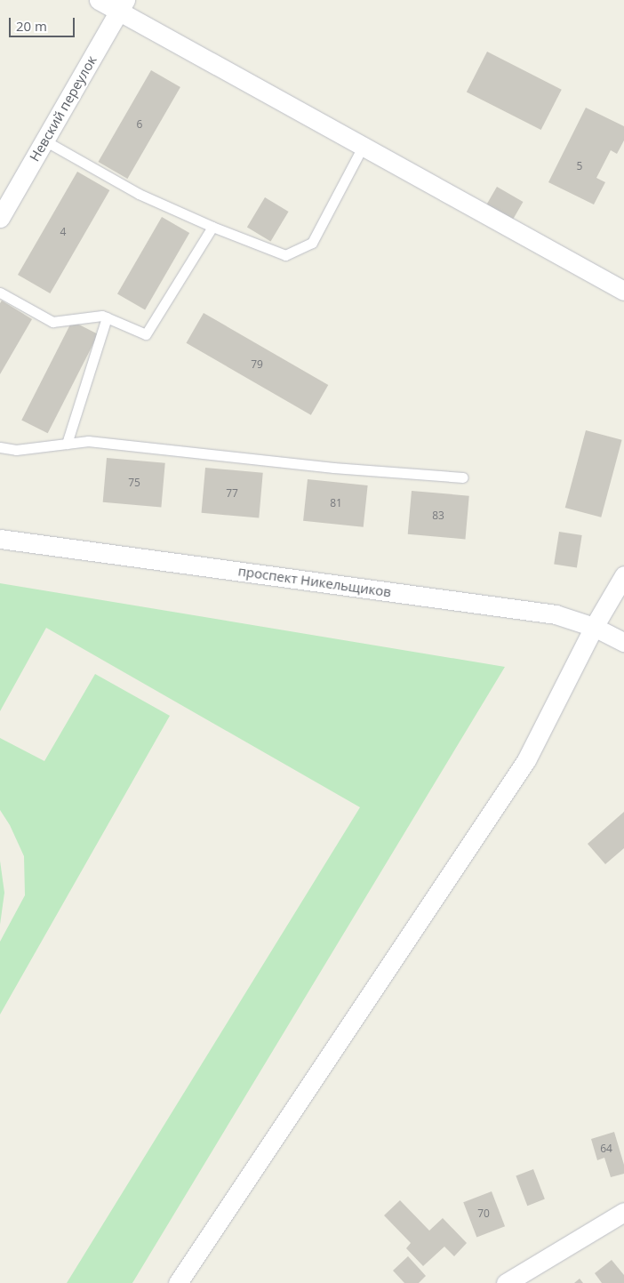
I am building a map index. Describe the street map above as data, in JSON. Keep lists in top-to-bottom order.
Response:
{
  "streets": {
    "street": ["Невский переулок", "проспект Никельщиков"]
  },
  "house_numbers": [
    "6",
    "5",
    "4",
    "79",
    "75",
    "77",
    "81",
    "83",
    "64",
    "70"
  ],
  "scale_bar": "20 m"
}
